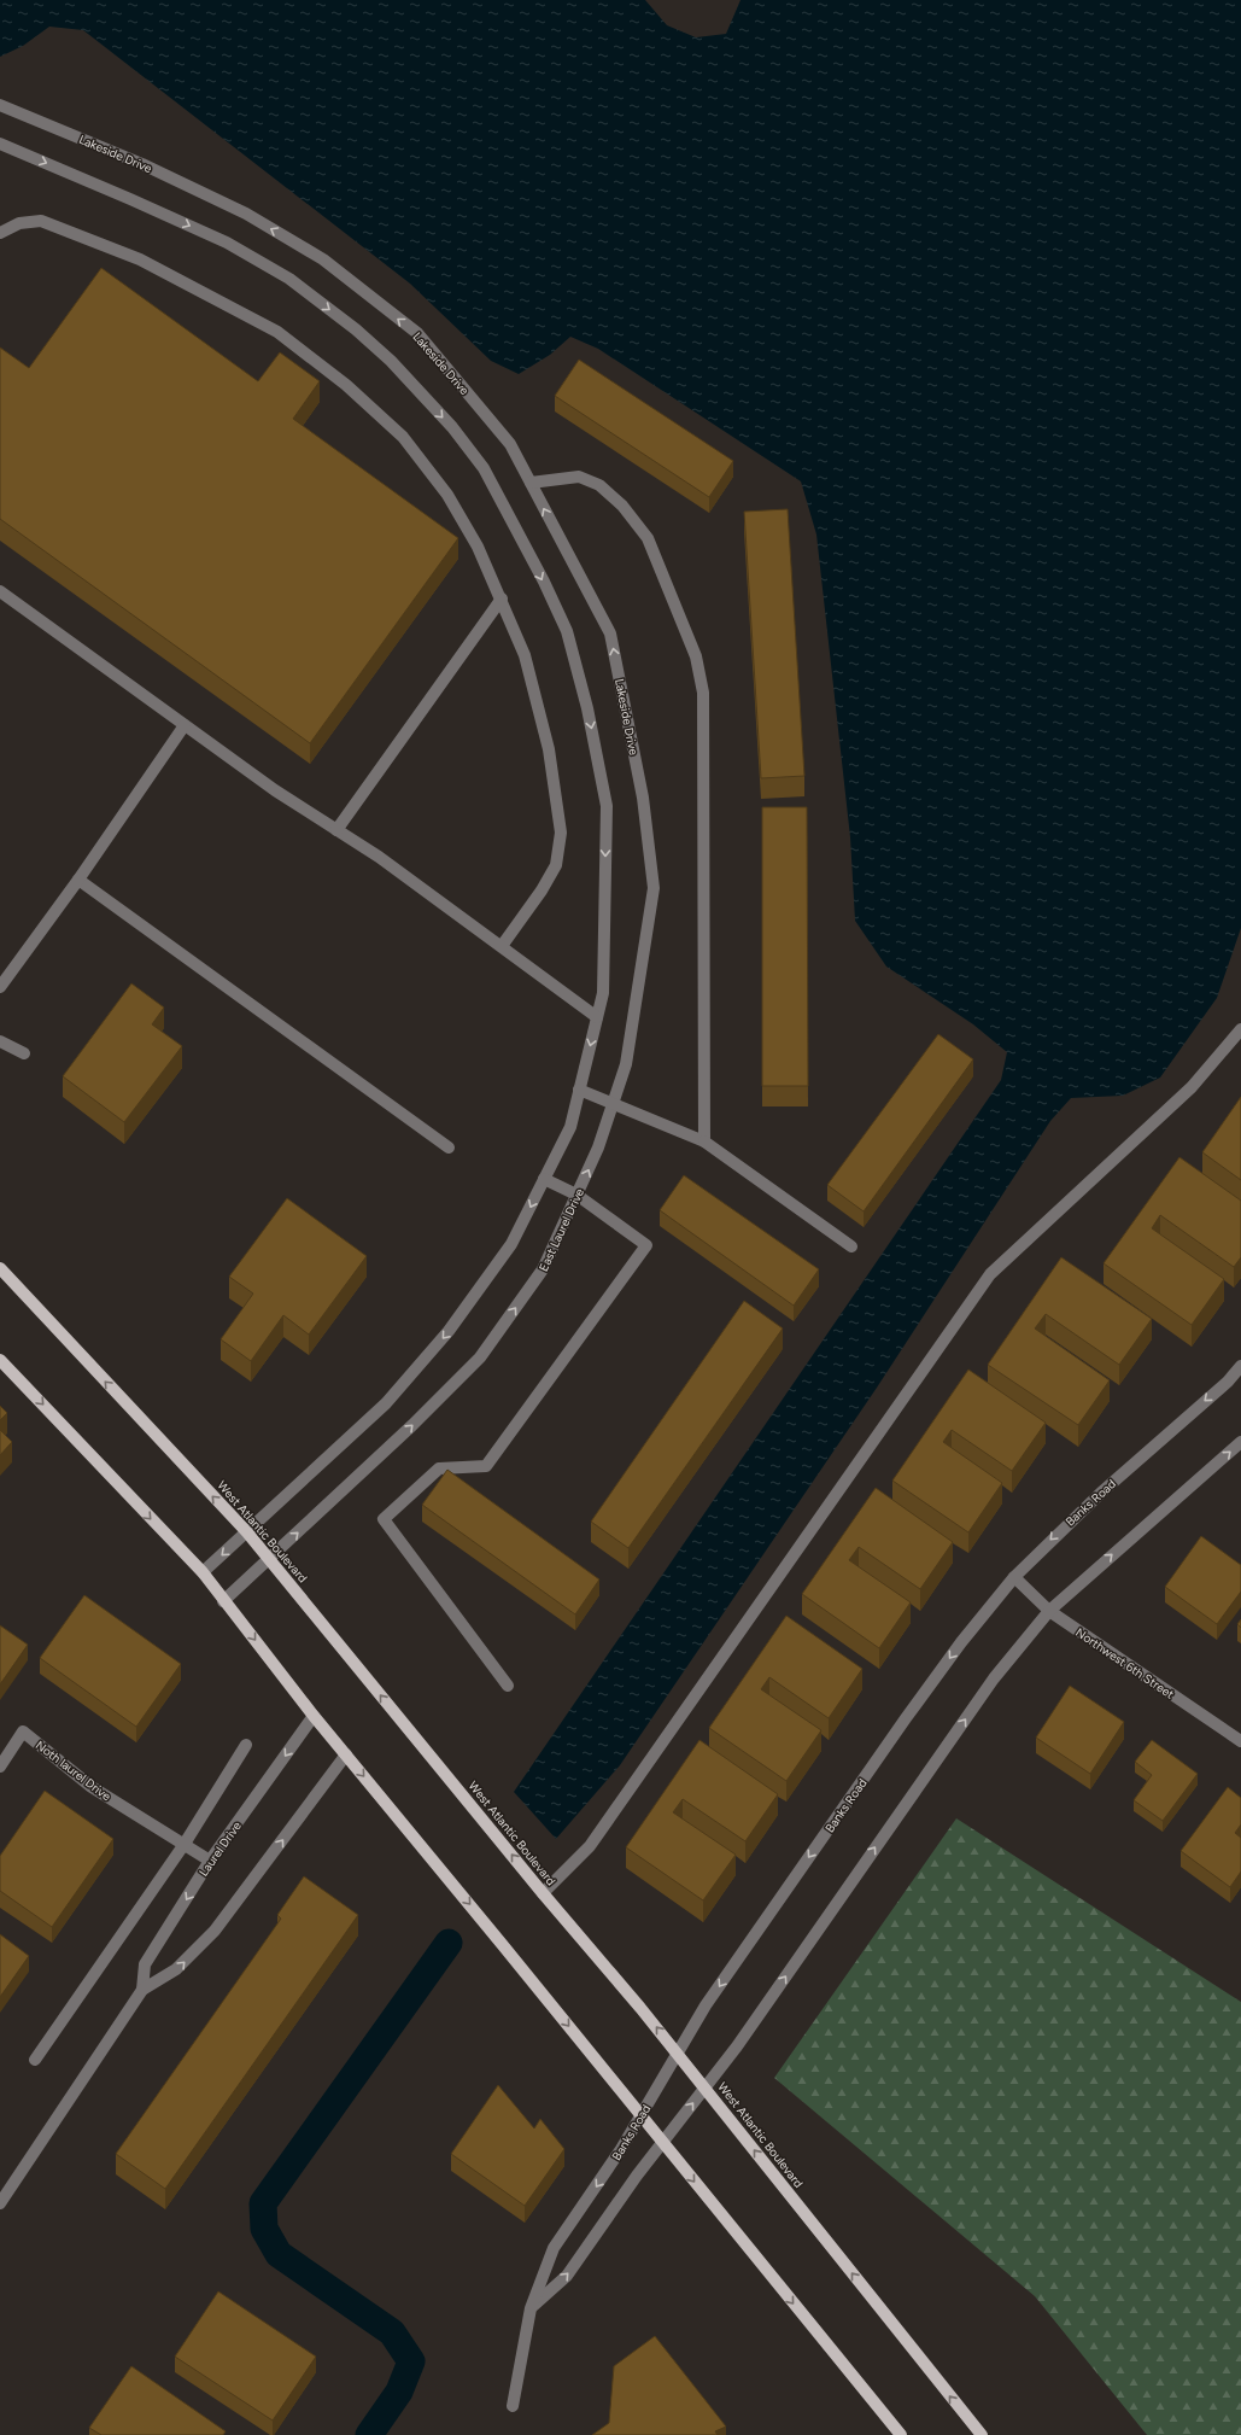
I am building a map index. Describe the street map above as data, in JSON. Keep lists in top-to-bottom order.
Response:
{
  "streets": {
    "main road": ["West Atlantic Boulevard"],
    "street": [
      "Lakeside Drive",
      "East Laurel Drive",
      "Banks Road",
      "Northwest 6th Street",
      "Noth laurel Drive",
      "Laurel Drive"
    ]
  },
  "crossings": [
    ["Lakeside Drive", "East Laurel Drive"],
    ["East Laurel Drive", "West Atlantic Boulevard"],
    ["Banks Road", "West Atlantic Boulevard"],
    ["Banks Road", "Northwest 6th Street"],
    ["Noth laurel Drive", "Laurel Drive"]
  ]
}
